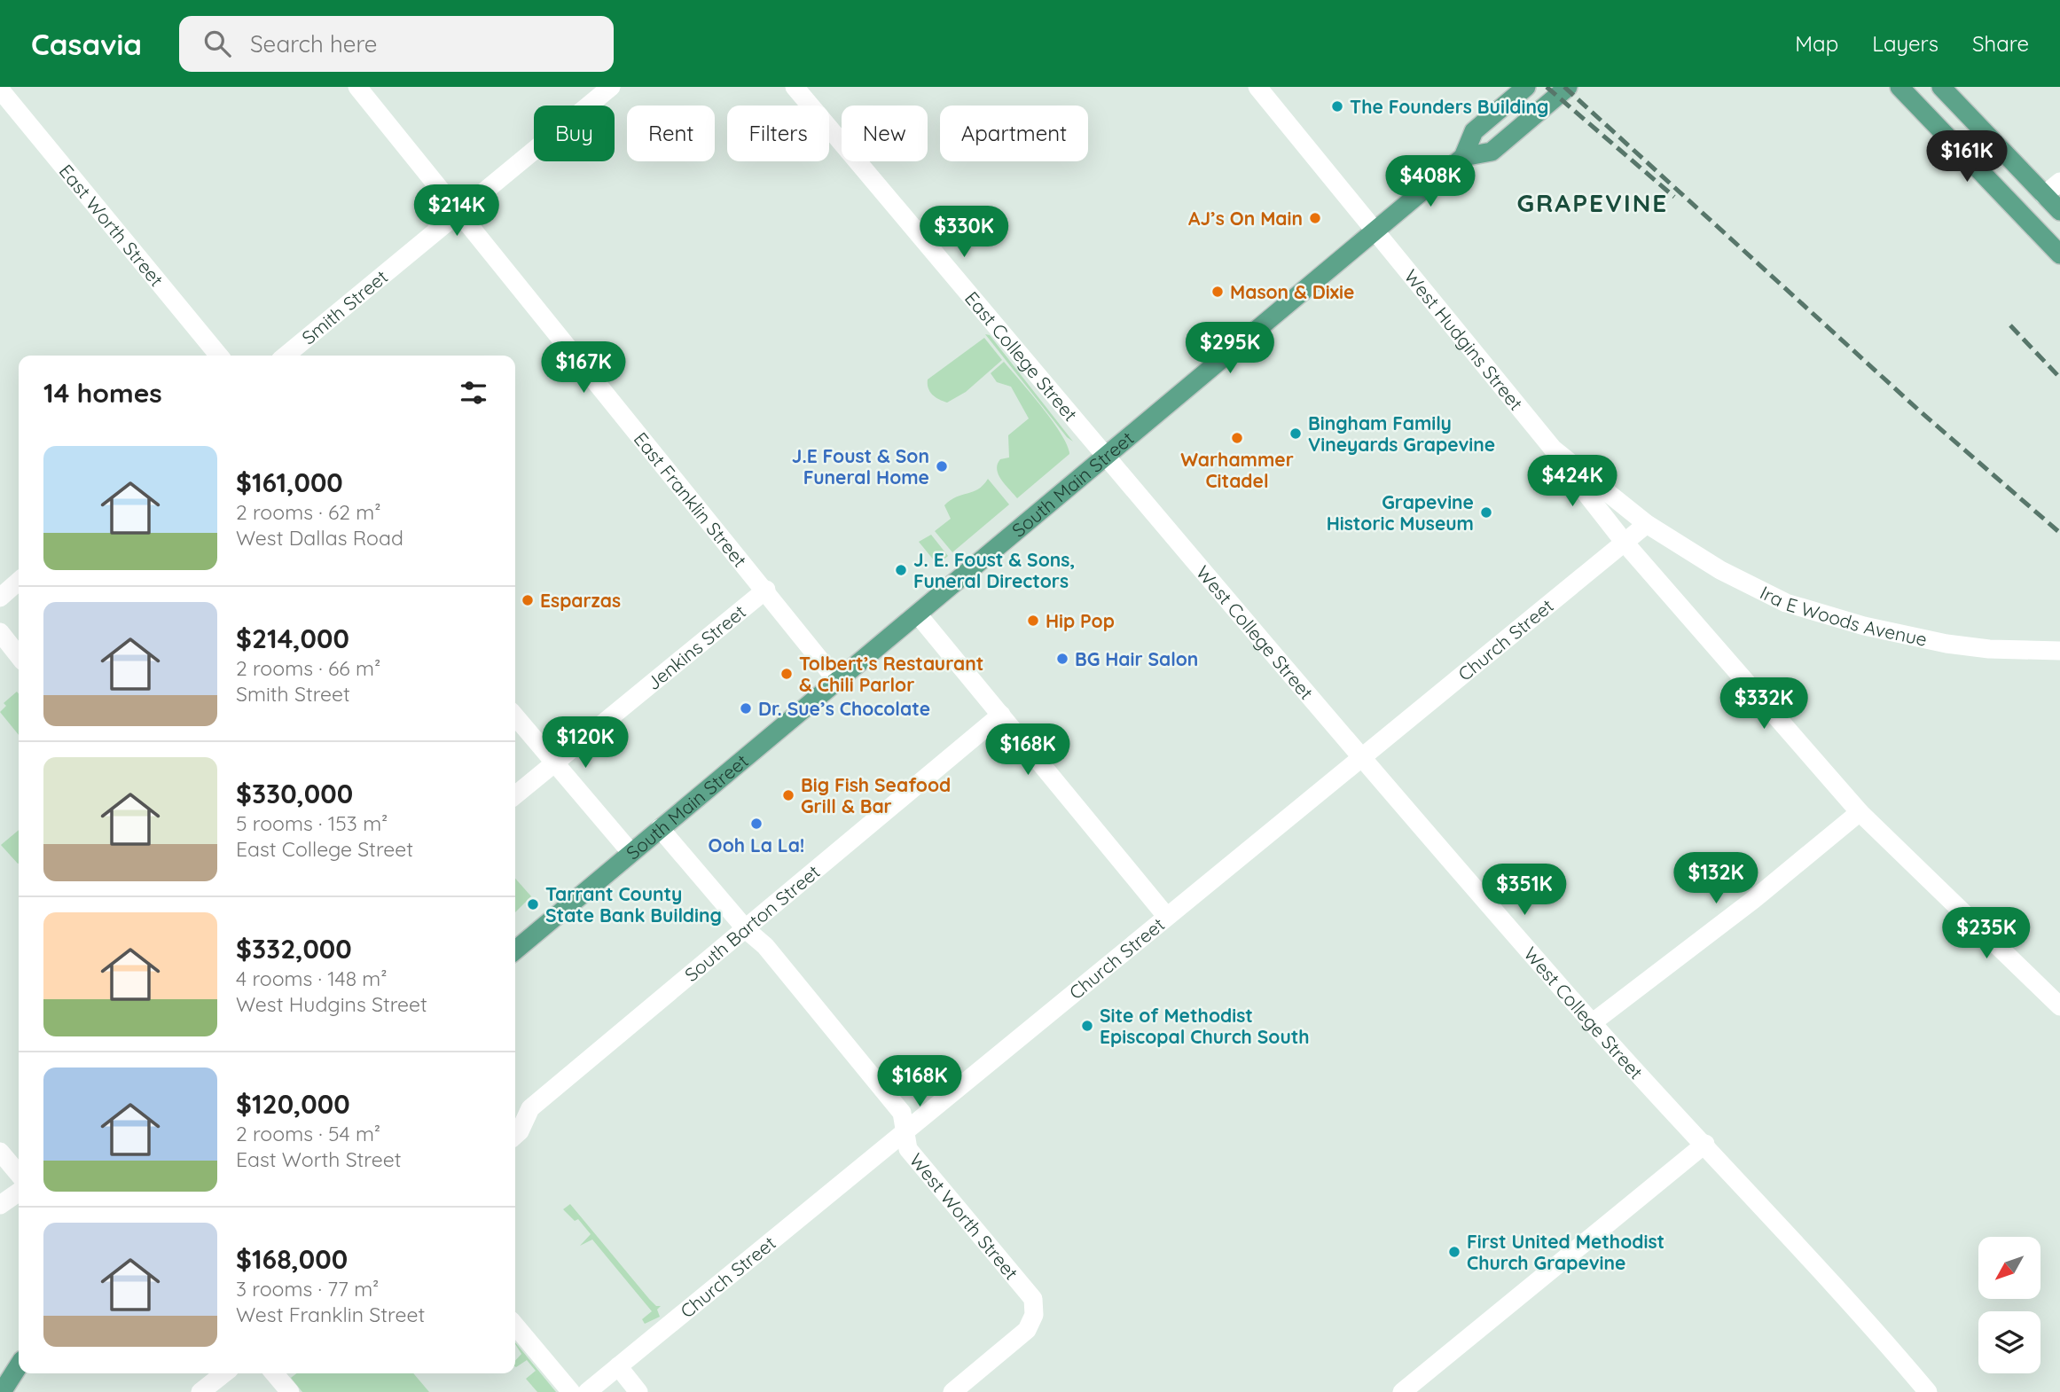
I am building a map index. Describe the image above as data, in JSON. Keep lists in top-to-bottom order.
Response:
{
  "streets": {
    "main road": ["South Main Street"],
    "street": [
      "East Worth Street",
      "Smith Street",
      "West Hudgins Street",
      "East College Street",
      "East Franklin Street",
      "Ira E Woods Avenue",
      "West College Street",
      "Church Street",
      "Jenkins Street",
      "South Barton Street",
      "West Worth Street"
    ]
  },
  "crossings": [
    ["Smith Street", "East Franklin Street"],
    ["West Hudgins Street", "South Main Street"],
    ["West Hudgins Street", "Ira E Woods Avenue"],
    ["West Hudgins Street", "Church Street"],
    ["East College Street", "South Main Street"],
    ["East College Street", "West College Street"],
    ["South Main Street", "East Franklin Street"],
    ["South Main Street", "West College Street"],
    ["South Main Street", "West Worth Street"],
    ["East Franklin Street", "Jenkins Street"],
    ["Ira E Woods Avenue", "Church Street"],
    ["West College Street", "Church Street"],
    ["Church Street", "West Worth Street"],
    ["South Barton Street", "West Worth Street"]
  ],
  "districts": ["GRAPEVINE"],
  "places": [
    "The Founders Building",
    "AJ’s On Main",
    "Mason & Dixie",
    "Bingham Family Vineyards Grapevine",
    "Warhammer Citadel",
    "J.E Foust & Son Funeral Home",
    "Grapevine Historic Museum",
    "J. E. Foust & Sons, Funeral Directors",
    "Esparzas",
    "Hip Pop",
    "BG Hair Salon",
    "Tolbert’s Restaurant & Chili Parlor",
    "Dr. Sue’s Chocolate",
    "Big Fish Seafood Grill & Bar",
    "Ooh La La!",
    "Tarrant County State Bank Building",
    "Site of Methodist Episcopal Church South",
    "First United Methodist Church Grapevine"
  ],
  "north": "bottom left",
  "page": {
    "header": "Casavia",
    "search": "Search here",
    "nav": ["Map", "Layers", "Share"],
    "chip": [
      "Buy",
      "Rent",
      "Filters",
      "New",
      "Apartment"
    ],
    "price": [
      "$161K",
      "$408K",
      "$214K",
      "$330K",
      "$295K",
      "$167K",
      "$424K",
      "$332K",
      "$120K",
      "$168K",
      "$132K",
      "$351K",
      "$235K",
      "$168K"
    ],
    "heading": "14 homes",
    "list": [
      {
        "name": "$161,000",
        "note": "2 rooms · 62 m² · West Dallas Road"
      },
      {
        "name": "$214,000",
        "note": "2 rooms · 66 m² · Smith Street"
      },
      {
        "name": "$330,000",
        "note": "5 rooms · 153 m² · East College Street"
      },
      {
        "name": "$332,000",
        "note": "4 rooms · 148 m² · West Hudgins Street"
      },
      {
        "name": "$120,000",
        "note": "2 rooms · 54 m² · East Worth Street"
      },
      {
        "name": "$168,000",
        "note": "3 rooms · 77 m² · West Franklin Street"
      }
    ]
  }
}
